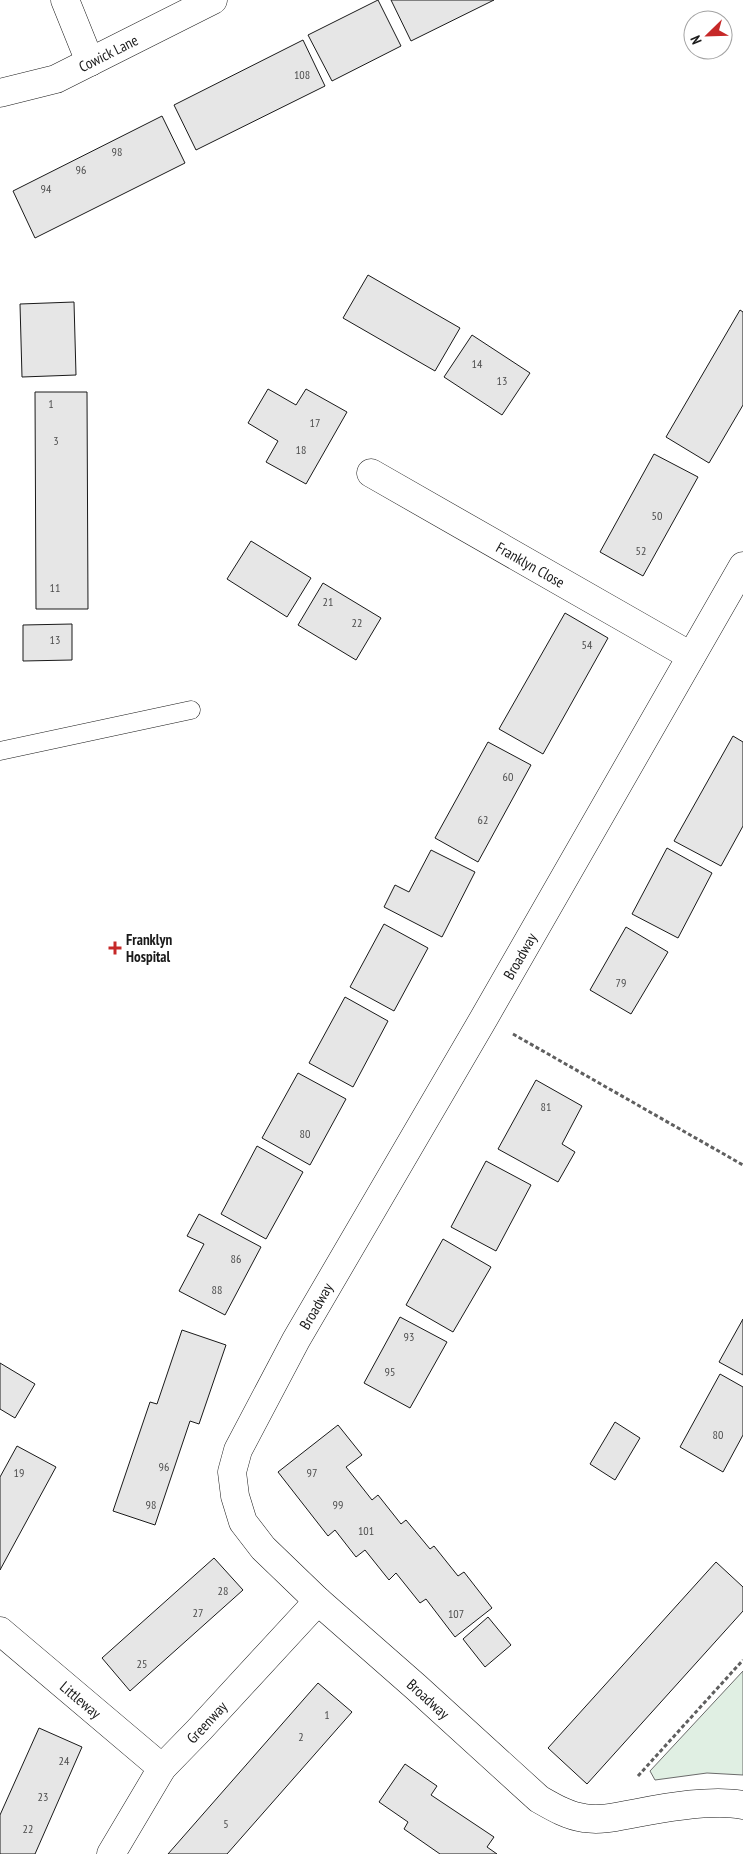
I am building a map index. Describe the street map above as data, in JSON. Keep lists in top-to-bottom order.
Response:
{
  "streets": {
    "street": [
      "Cowick Lane",
      "Franklyn Close",
      "Broadway",
      "Littleway",
      "Greenway"
    ]
  },
  "crossings": [
    ["Franklyn Close", "Broadway"],
    ["Broadway", "Greenway"],
    ["Littleway", "Greenway"]
  ],
  "places": {
    "health": ["Franklyn Hospital"]
  },
  "house_numbers": [
    "108",
    "98",
    "96",
    "94",
    "14",
    "13",
    "1",
    "17",
    "3",
    "18",
    "50",
    "52",
    "11",
    "21",
    "22",
    "13",
    "54",
    "60",
    "62",
    "79",
    "81",
    "80",
    "86",
    "88",
    "93",
    "95",
    "80",
    "96",
    "19",
    "97",
    "98",
    "99",
    "101",
    "28",
    "27",
    "107",
    "25",
    "1",
    "2",
    "24",
    "23",
    "5",
    "22"
  ],
  "north": "bottom left"
}
